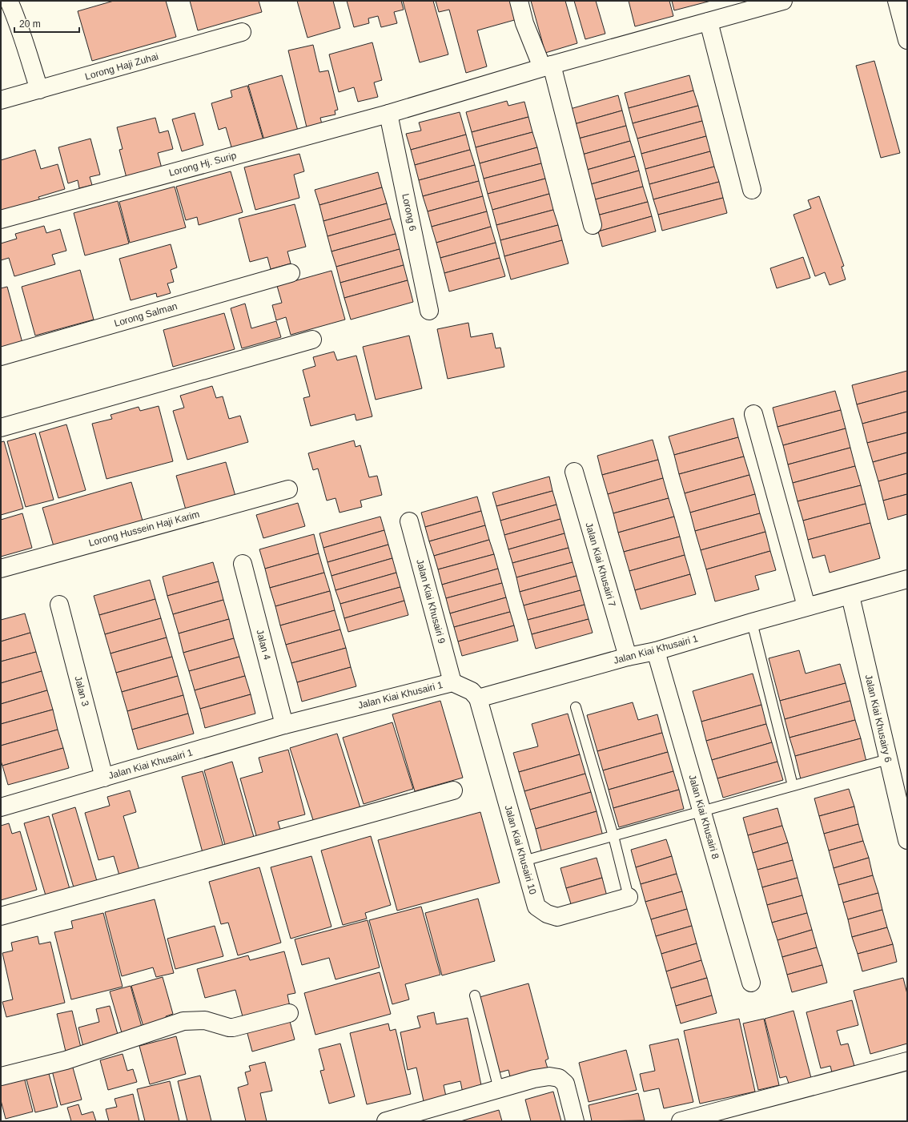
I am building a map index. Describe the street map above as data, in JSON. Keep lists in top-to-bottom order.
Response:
{
  "streets": {
    "street": [
      "Lorong Haji Zuhai",
      "Lorong Hj. Surip",
      "Lorong 6",
      "Lorong Salman",
      "Lorong Hussein Haji Karim",
      "Jalan Kiai Khusairi 7",
      "Jalan Kiai Khusairi 9",
      "Jalan 4",
      "Jalan Kiai Khusairi 1",
      "Jalan 3",
      "Jalan Kiai Khusairy 6",
      "Jalan Kiai Khusairi 8",
      "Jalan Kiai Khusairi 10"
    ]
  },
  "crossings": [
    ["Lorong Hj. Surip", "Lorong 6"],
    ["Jalan Kiai Khusairi 7", "Jalan Kiai Khusairi 1"],
    ["Jalan Kiai Khusairi 9", "Jalan Kiai Khusairi 1"],
    ["Jalan 4", "Jalan Kiai Khusairi 1"],
    ["Jalan Kiai Khusairi 1", "Jalan 3"],
    ["Jalan Kiai Khusairi 1", "Jalan Kiai Khusairy 6"],
    ["Jalan Kiai Khusairi 1", "Jalan Kiai Khusairi 8"],
    ["Jalan Kiai Khusairi 1", "Jalan Kiai Khusairi 10"]
  ],
  "scale_bar": "20 m"
}
